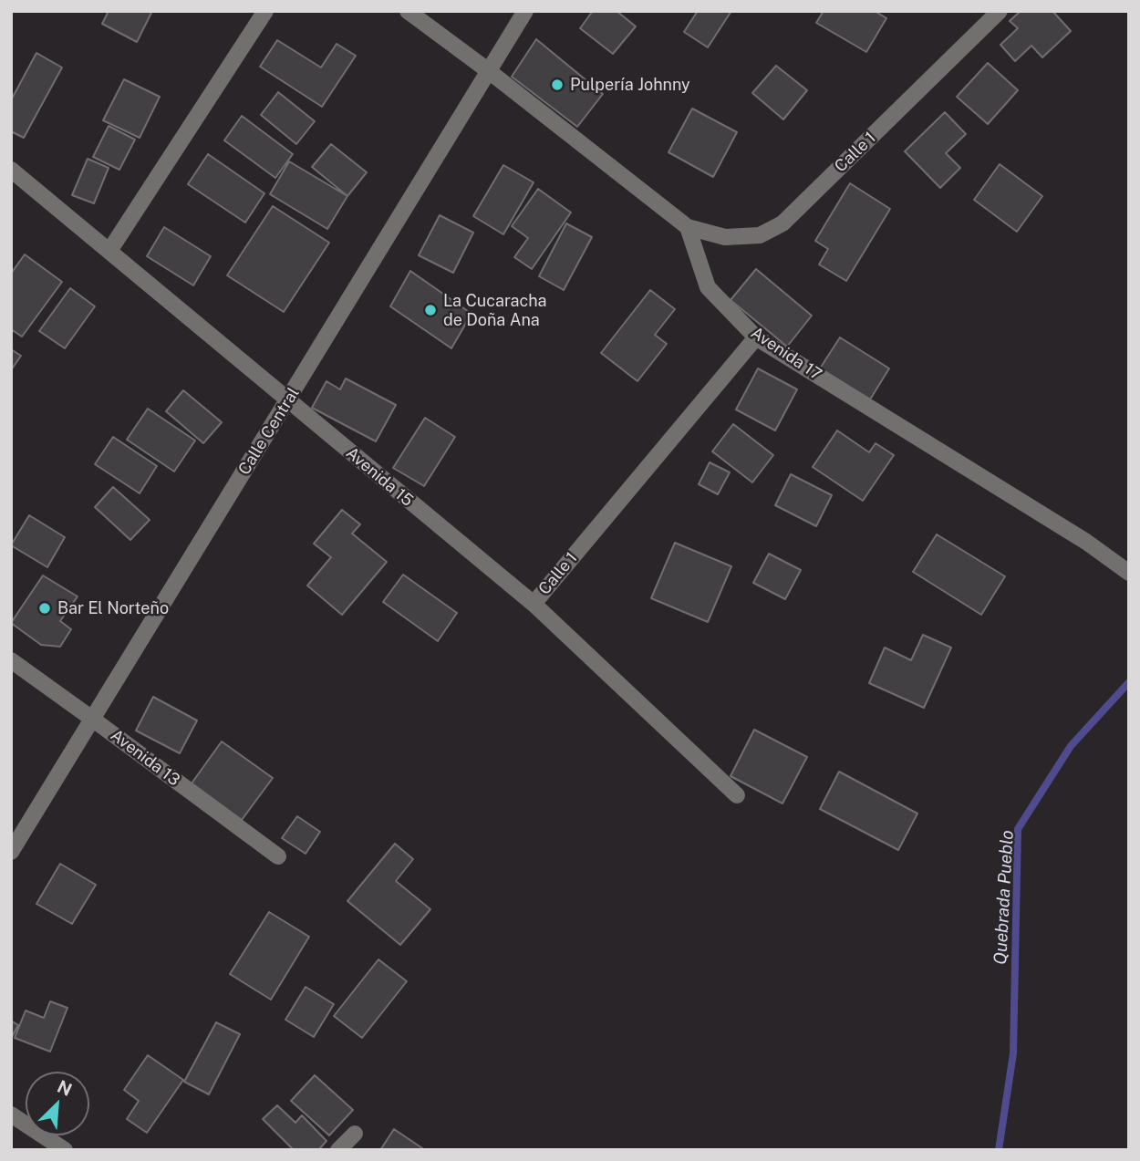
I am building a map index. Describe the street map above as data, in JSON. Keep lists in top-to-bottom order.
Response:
{
  "streets": {
    "street": [
      "Calle 1",
      "Avenida 17",
      "Calle Central",
      "Avenida 15",
      "Avenida 13"
    ]
  },
  "crossings": [
    ["Calle 1", "Avenida 17"],
    ["Calle 1", "Avenida 15"],
    ["Calle Central", "Avenida 15"],
    ["Calle Central", "Avenida 13"]
  ],
  "water": ["Quebrada Pueblo"],
  "places": ["Pulpería Johnny", "La Cucaracha de Doña Ana", "Bar El Norteño"],
  "north": "top right"
}
